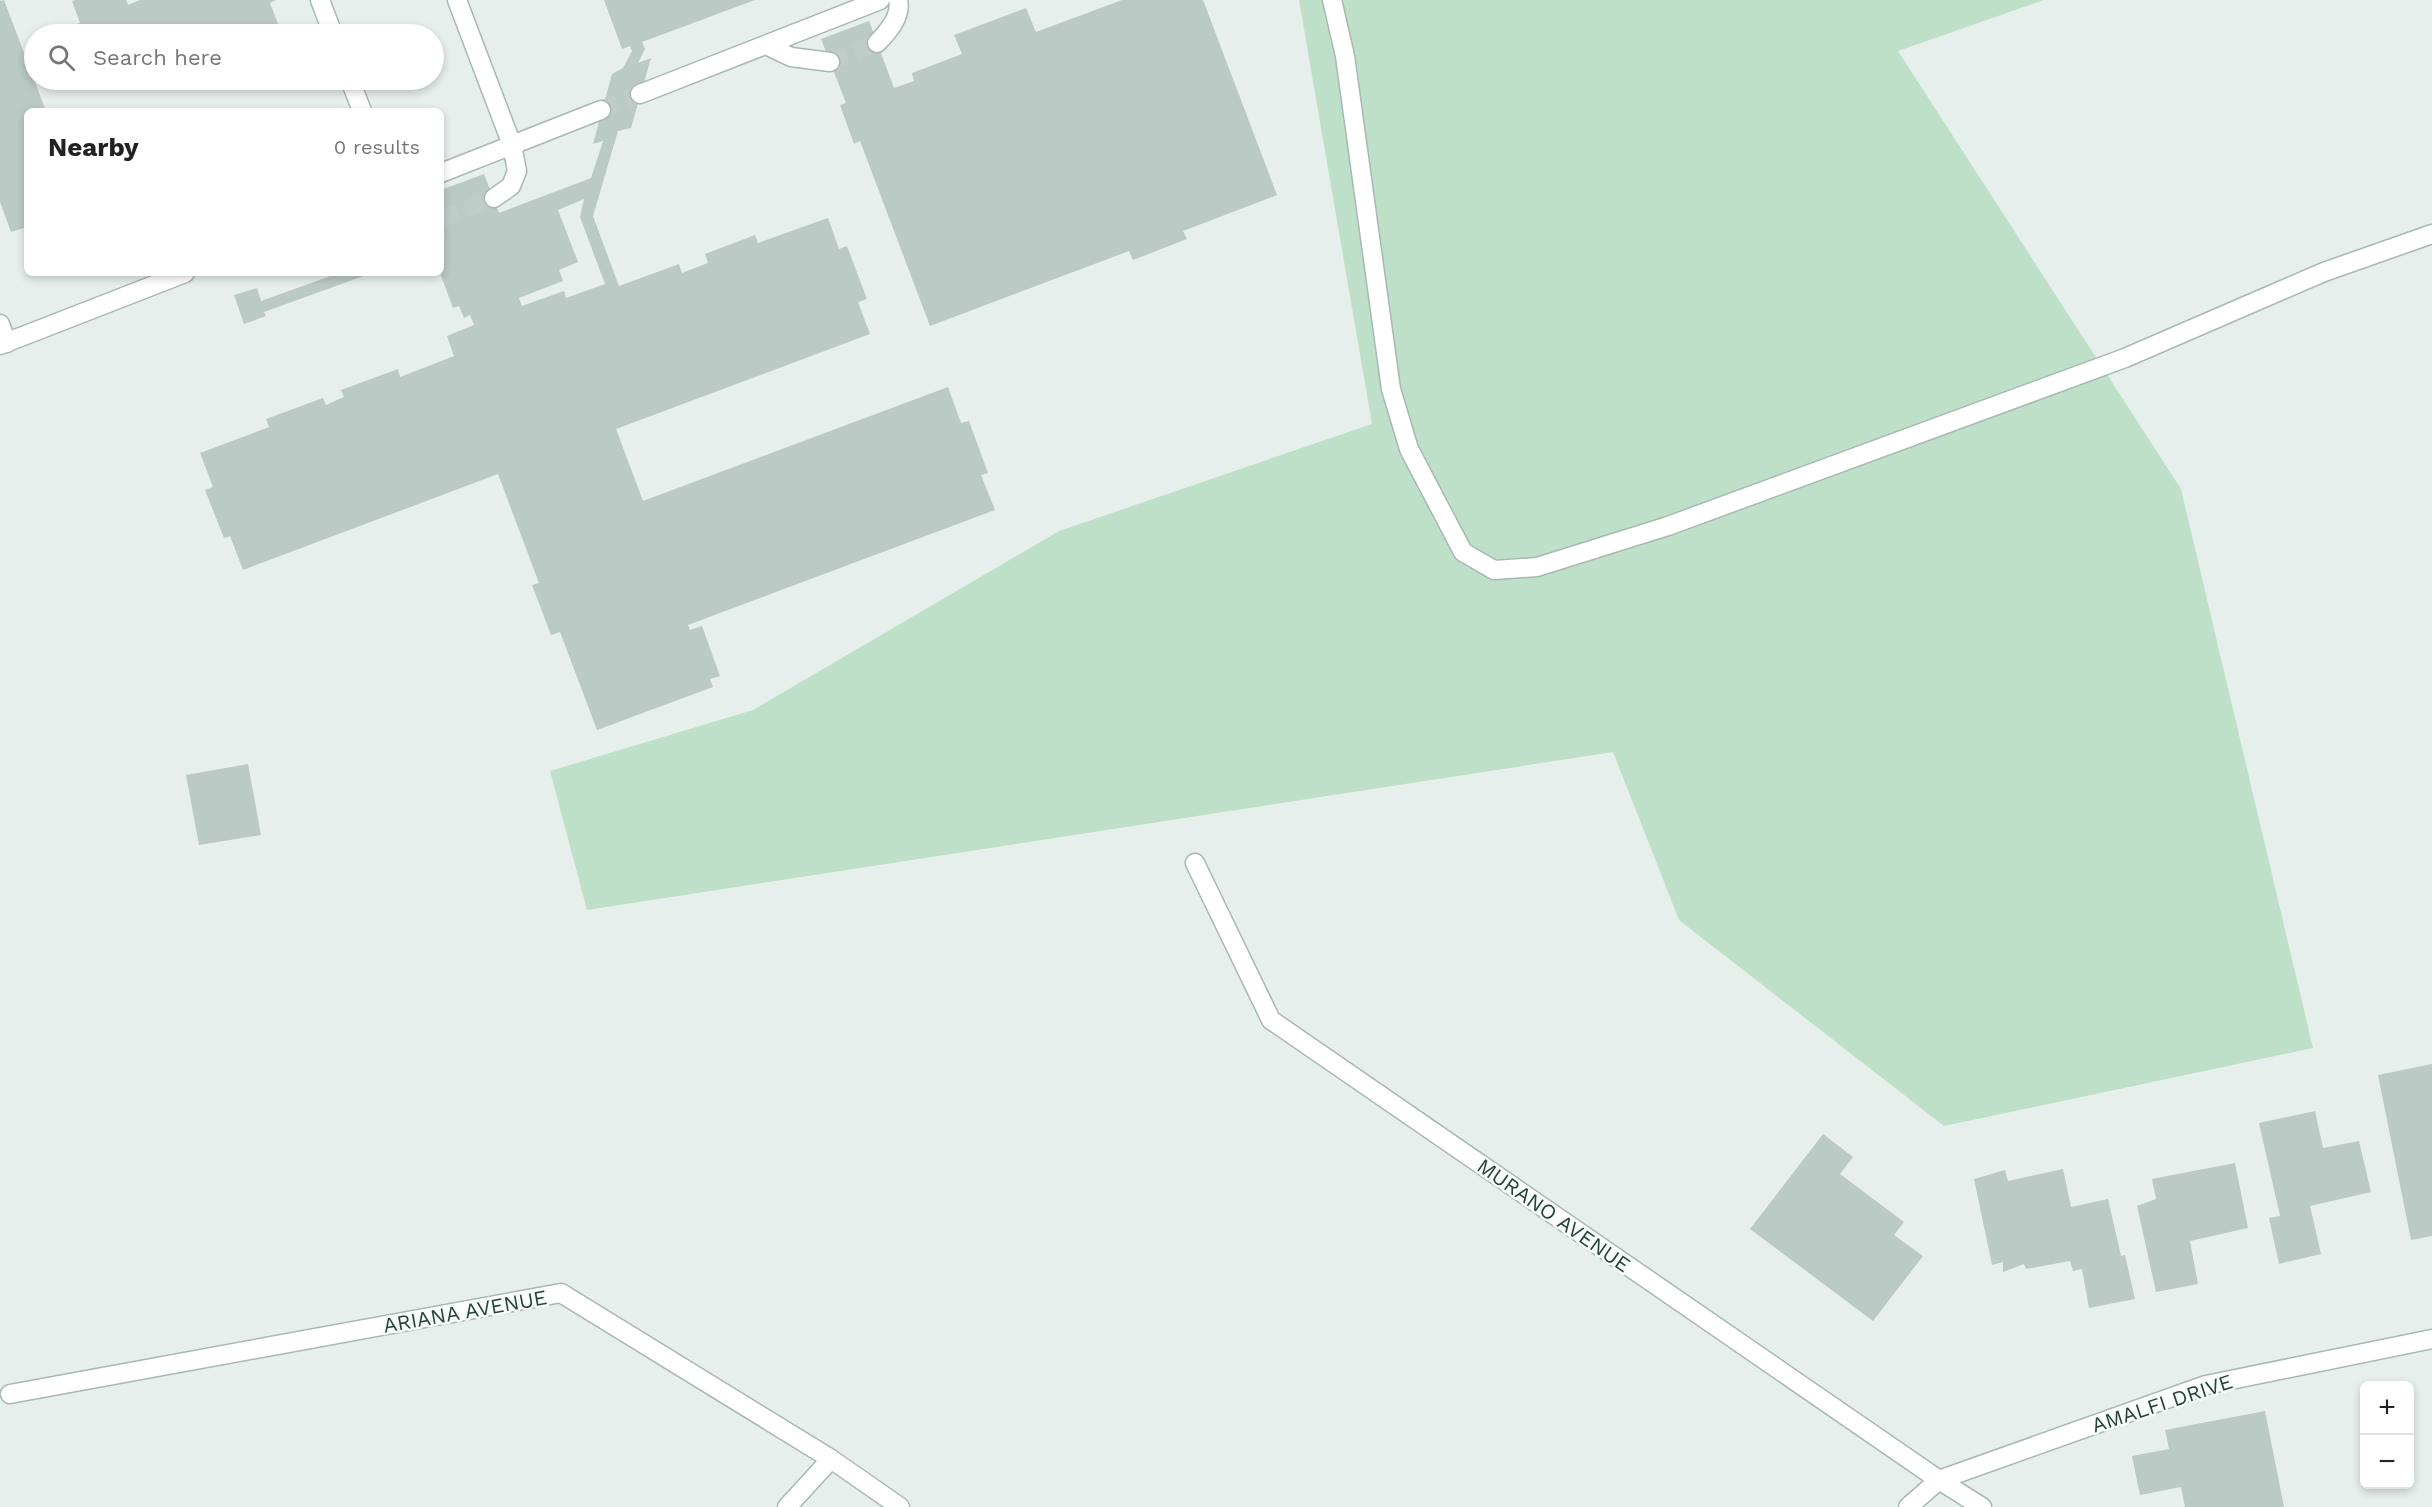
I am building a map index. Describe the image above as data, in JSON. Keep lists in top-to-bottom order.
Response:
{
  "streets": {
    "street": ["MURANO AVENUE", "ARIANA AVENUE", "AMALFI DRIVE"]
  },
  "crossings": [
    ["MURANO AVENUE", "AMALFI DRIVE"]
  ],
  "page": {
    "search": "Search here",
    "heading": ["Nearby", "0 results"],
    "map_buttons": ["+", "−"]
  }
}
